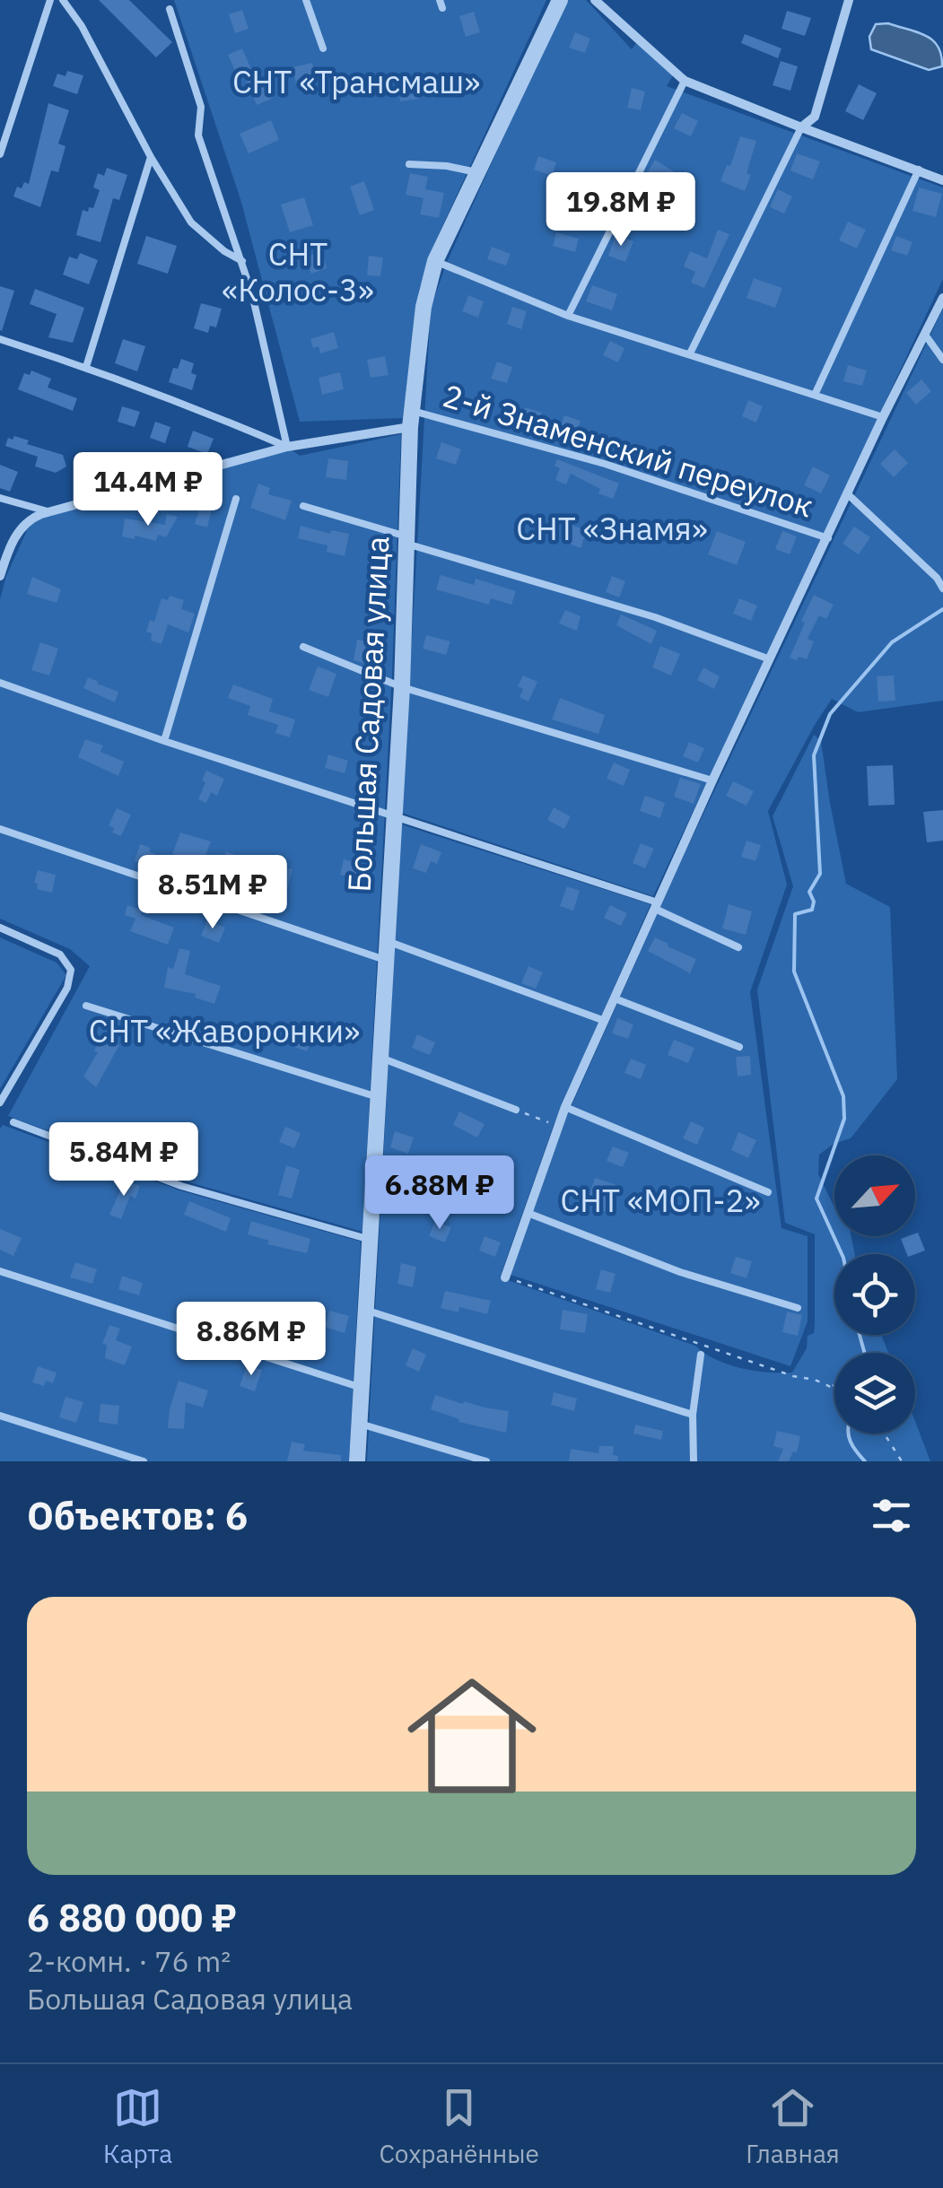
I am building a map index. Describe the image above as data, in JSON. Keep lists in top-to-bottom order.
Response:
{
  "streets": {
    "street": ["Большая Садовая улица"],
    "lane": ["2-й Знаменский переулок"]
  },
  "crossings": [
    ["2-й Знаменский переулок", "Большая Садовая улица"]
  ],
  "parks": [
    "СНТ «Трансмаш»",
    "СНТ «Колос-3»",
    "СНТ «Знамя»",
    "СНТ «Жаворонки»",
    "СНТ «МОП-2»"
  ],
  "north": "top right",
  "page": {
    "price": [
      "19.8M ₽",
      "14.4M ₽",
      "8.51M ₽",
      "5.84M ₽",
      "6.88M ₽",
      "8.86M ₽"
    ],
    "heading": "Объектов: 6",
    "list": [
      {
        "name": "6 880 000 ₽",
        "note": "2-комн. · 76 m² · Большая Садовая улица"
      }
    ],
    "tabs": ["Карта", "Сохранённые", "Главная"]
  }
}
